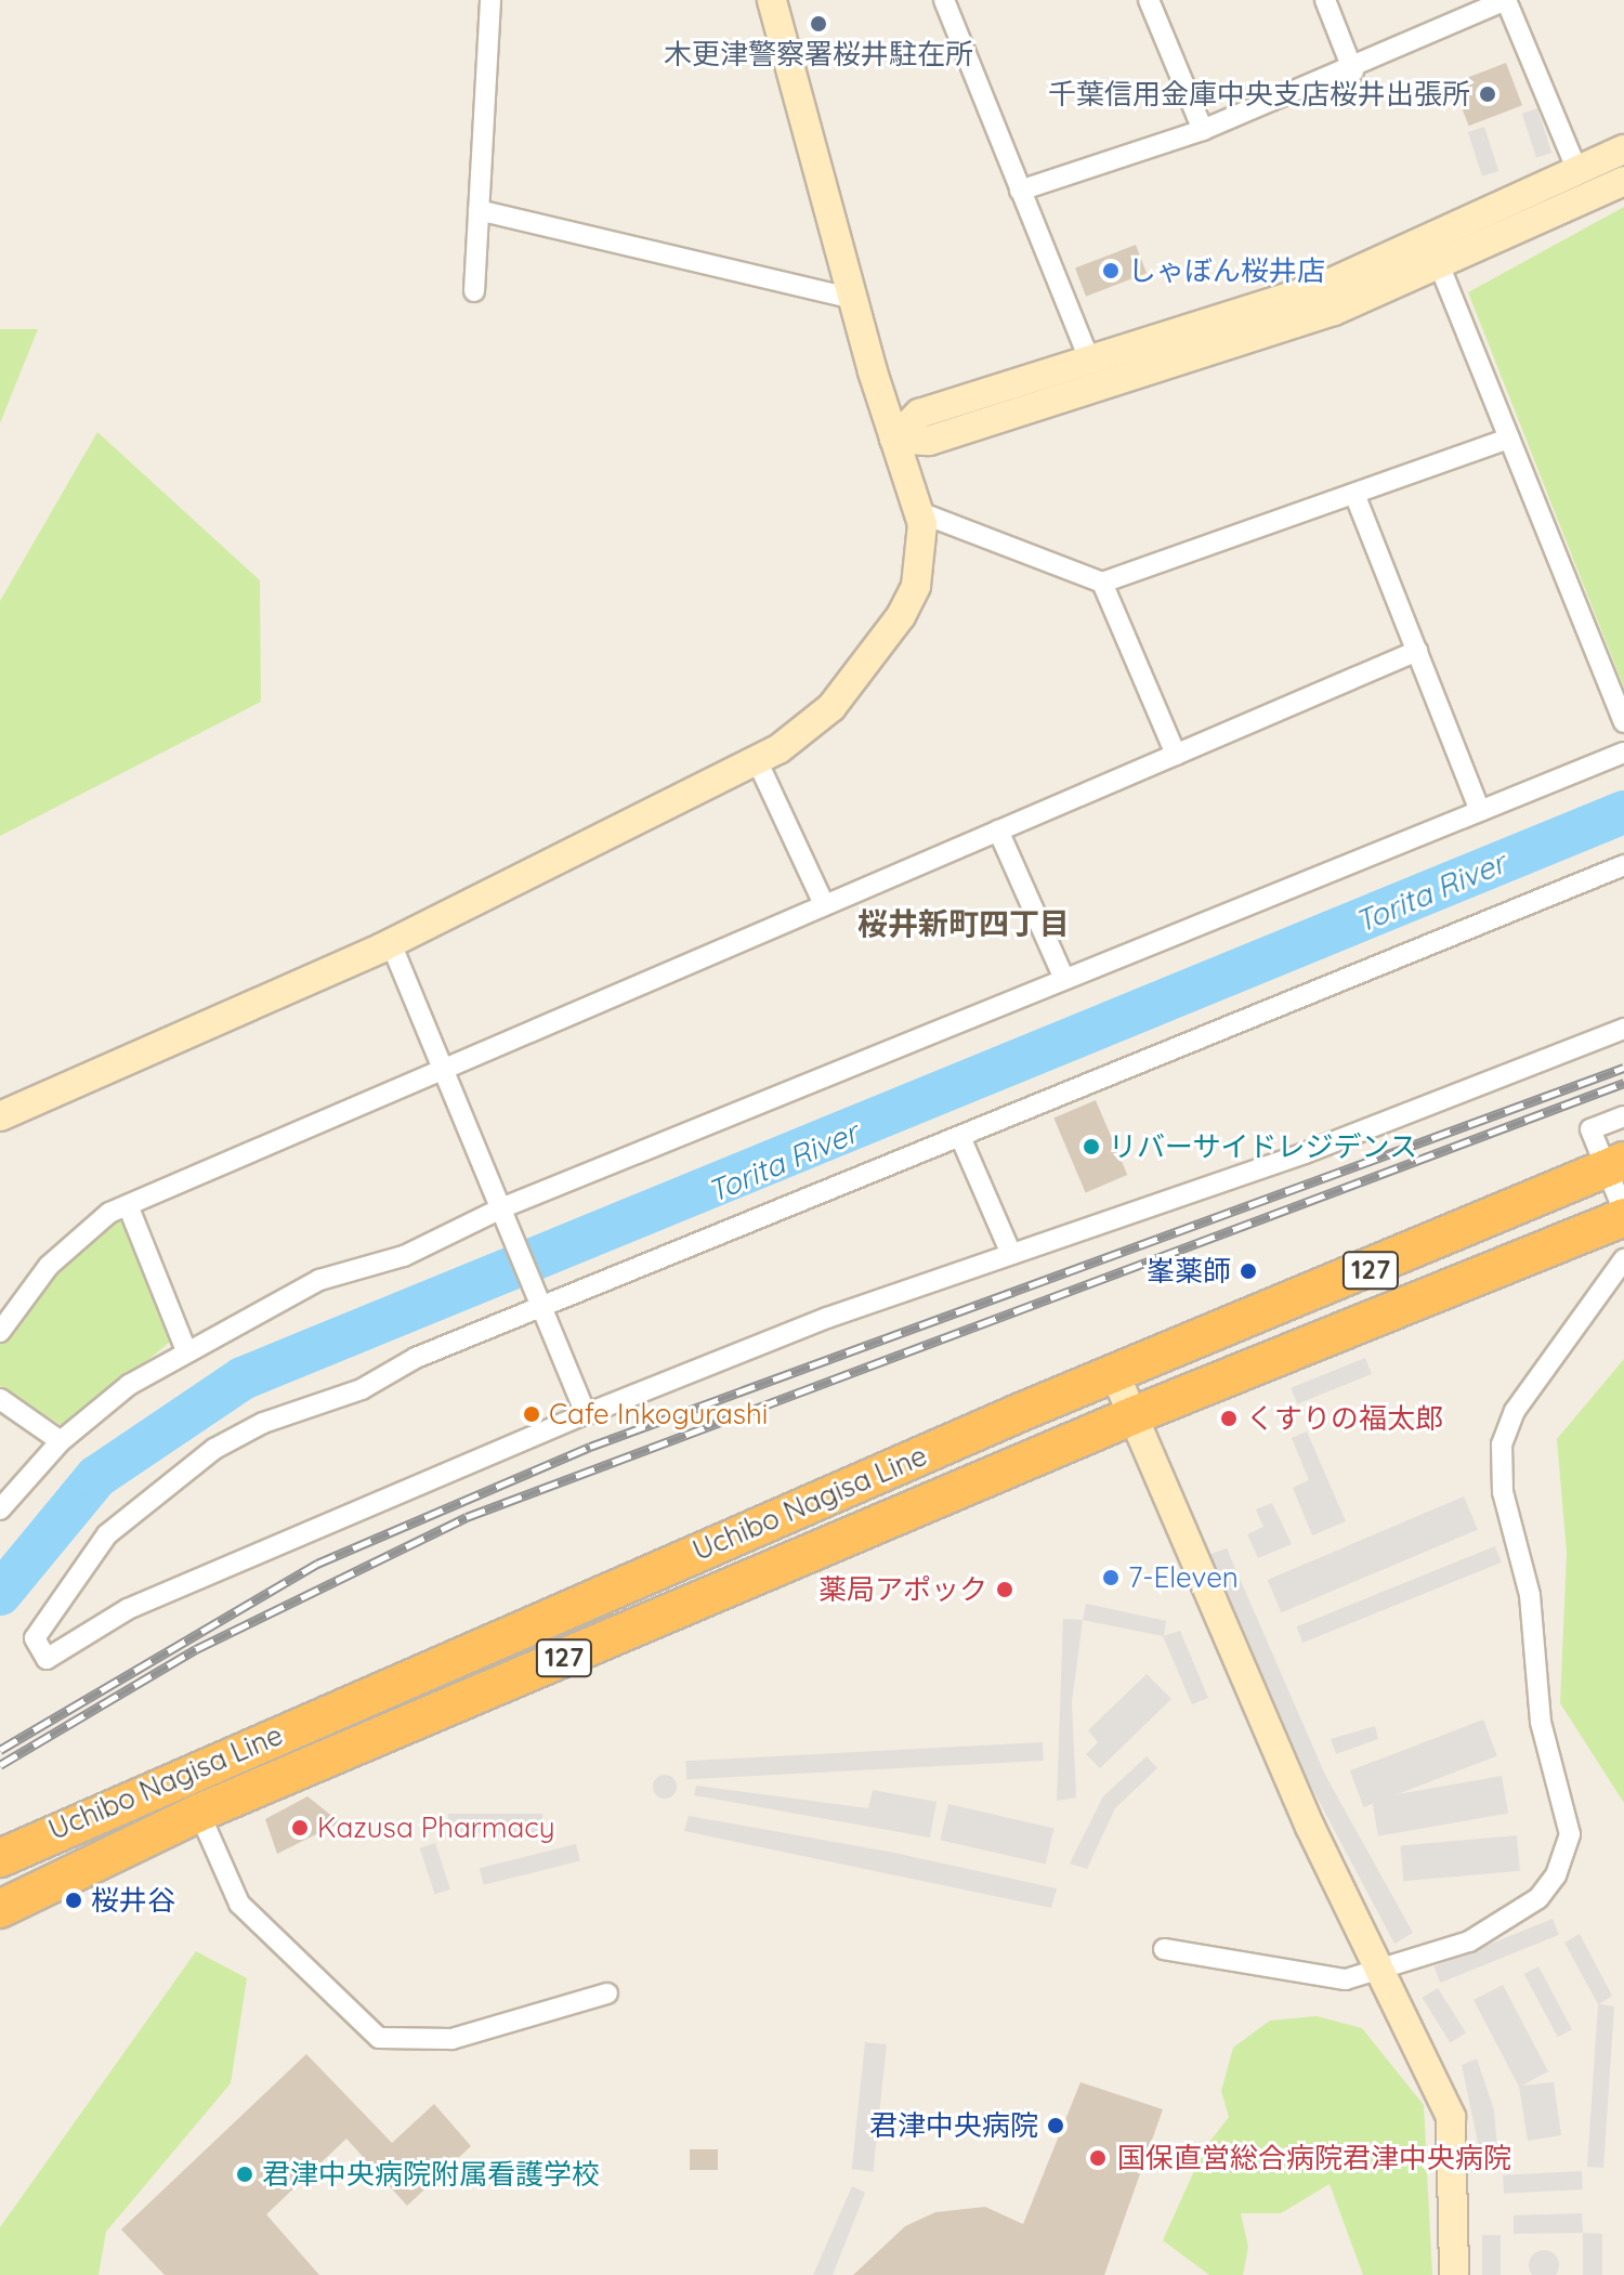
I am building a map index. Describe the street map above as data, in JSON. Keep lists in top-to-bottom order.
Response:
{
  "streets": {
    "highway": ["127", "Uchibo Nagisa Line"]
  },
  "districts": ["桜井新町四丁目"],
  "water": ["Torita River"],
  "places": [
    "木更津警察署桜井駐在所",
    "千葉信用金庫中央支店桜井出張所",
    "しゃぼん桜井店",
    "リバーサイドレジデンス",
    "峯薬師",
    "Cafe Inkogurashi",
    "くすりの福太郎",
    "7-Eleven",
    "薬局アポック",
    "Kazusa Pharmacy",
    "桜井谷",
    "君津中央病院",
    "国保直営総合病院君津中央病院",
    "君津中央病院附属看護学校"
  ]
}
